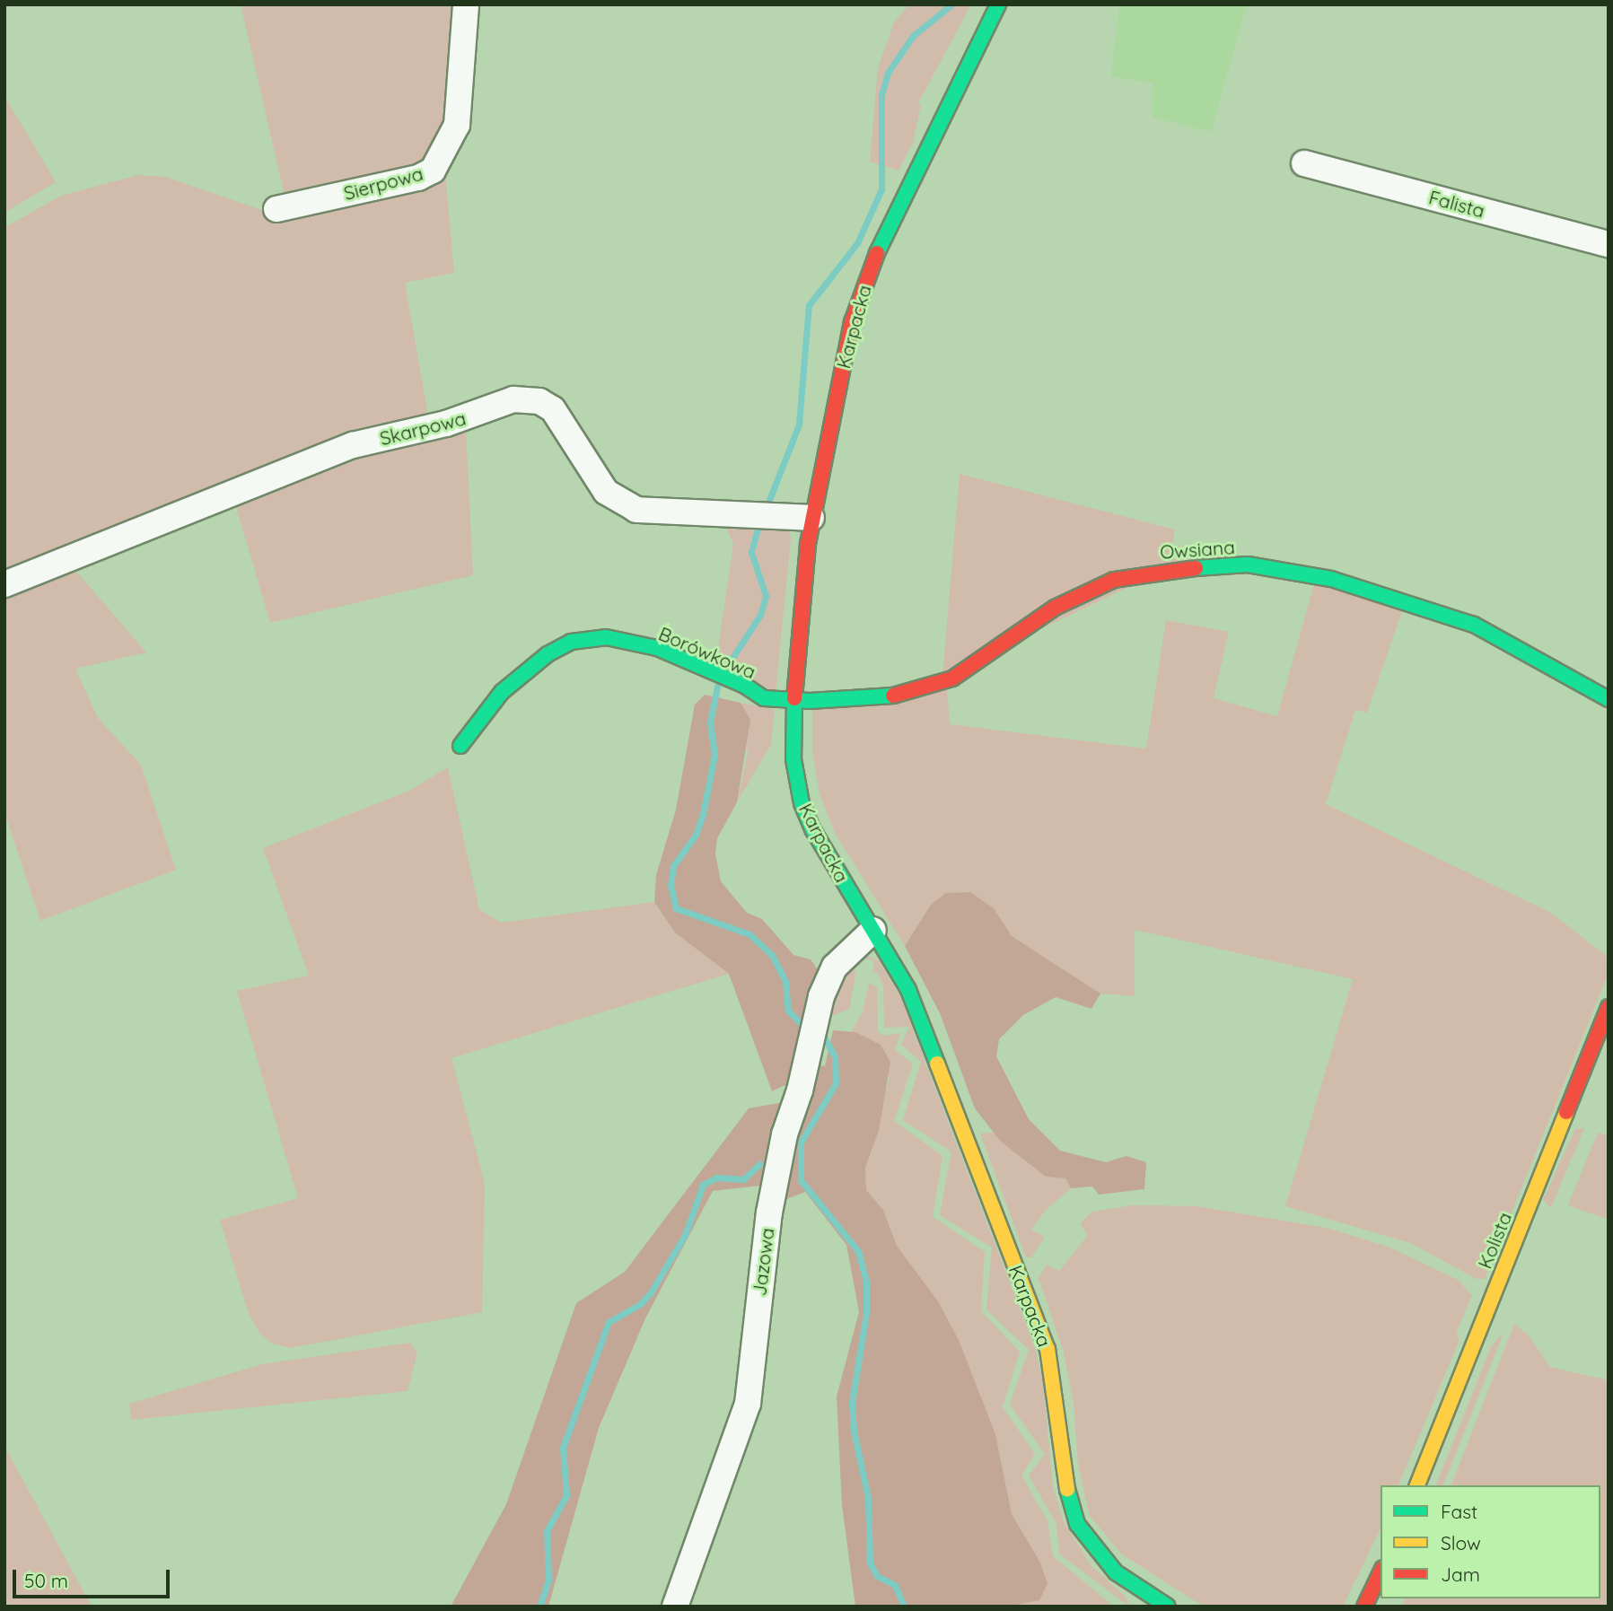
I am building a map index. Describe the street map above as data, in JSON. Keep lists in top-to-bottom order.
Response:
{
  "streets": {
    "street": [
      "Sierpowa",
      "Falista",
      "Karpacka",
      "Skarpowa",
      "Owsiana",
      "Borówkowa",
      "Kolista",
      "Jazowa"
    ]
  },
  "crossings": [
    ["Karpacka", "Skarpowa"],
    ["Karpacka", "Owsiana"],
    ["Karpacka", "Borówkowa"],
    ["Karpacka", "Jazowa"],
    ["Owsiana", "Borówkowa"]
  ],
  "legend": ["Fast", "Slow", "Jam"],
  "scale_bar": "50 m"
}
